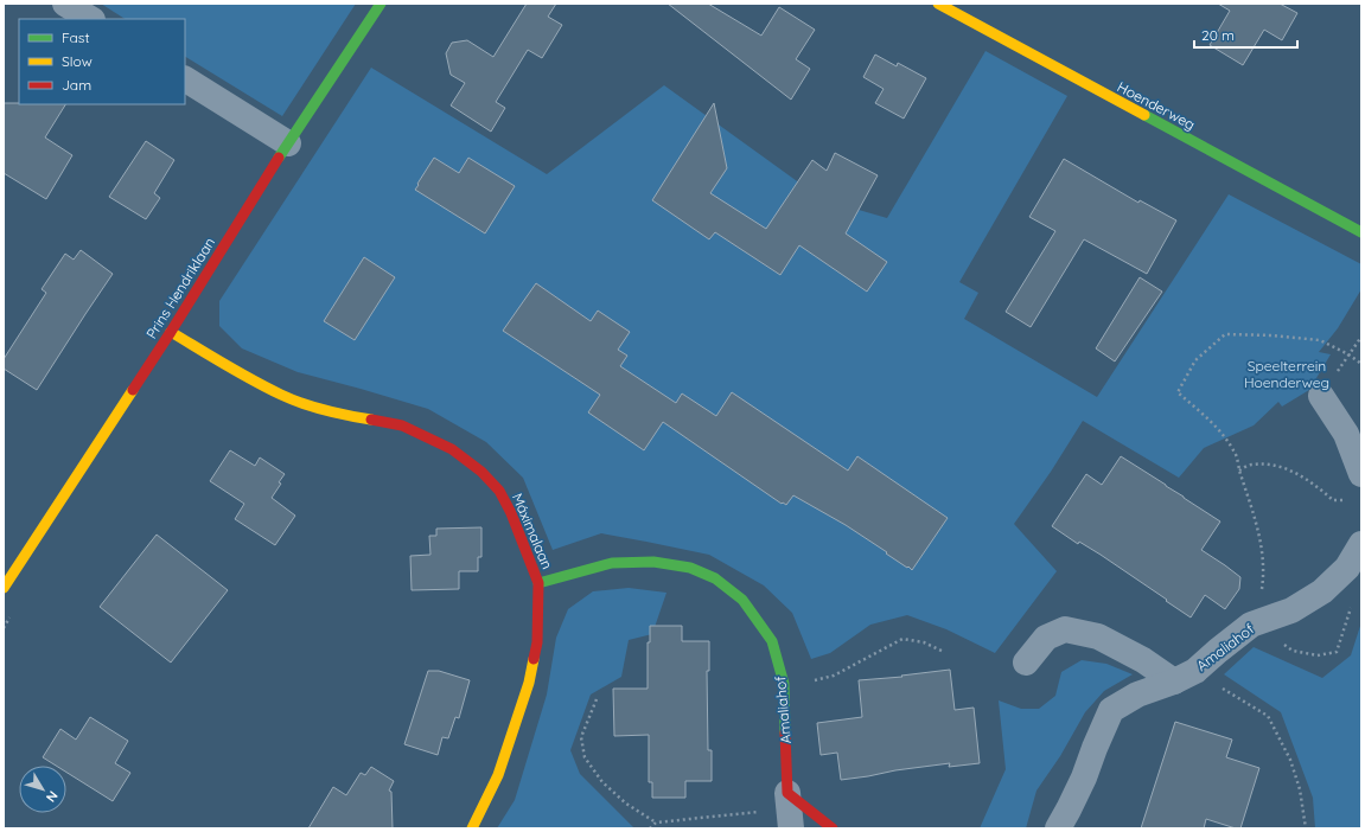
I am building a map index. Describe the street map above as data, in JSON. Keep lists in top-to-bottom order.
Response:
{
  "streets": {
    "street": [
      "Hoenderweg",
      "Prins Hendriklaan",
      "Máximalaan",
      "Amaliahof"
    ]
  },
  "crossings": [
    ["Prins Hendriklaan", "Máximalaan"],
    ["Máximalaan", "Amaliahof"]
  ],
  "parks": ["Speelterrein Hoenderweg"],
  "legend": ["Fast", "Slow", "Jam"],
  "scale_bar": "20 m",
  "north": "bottom right"
}
